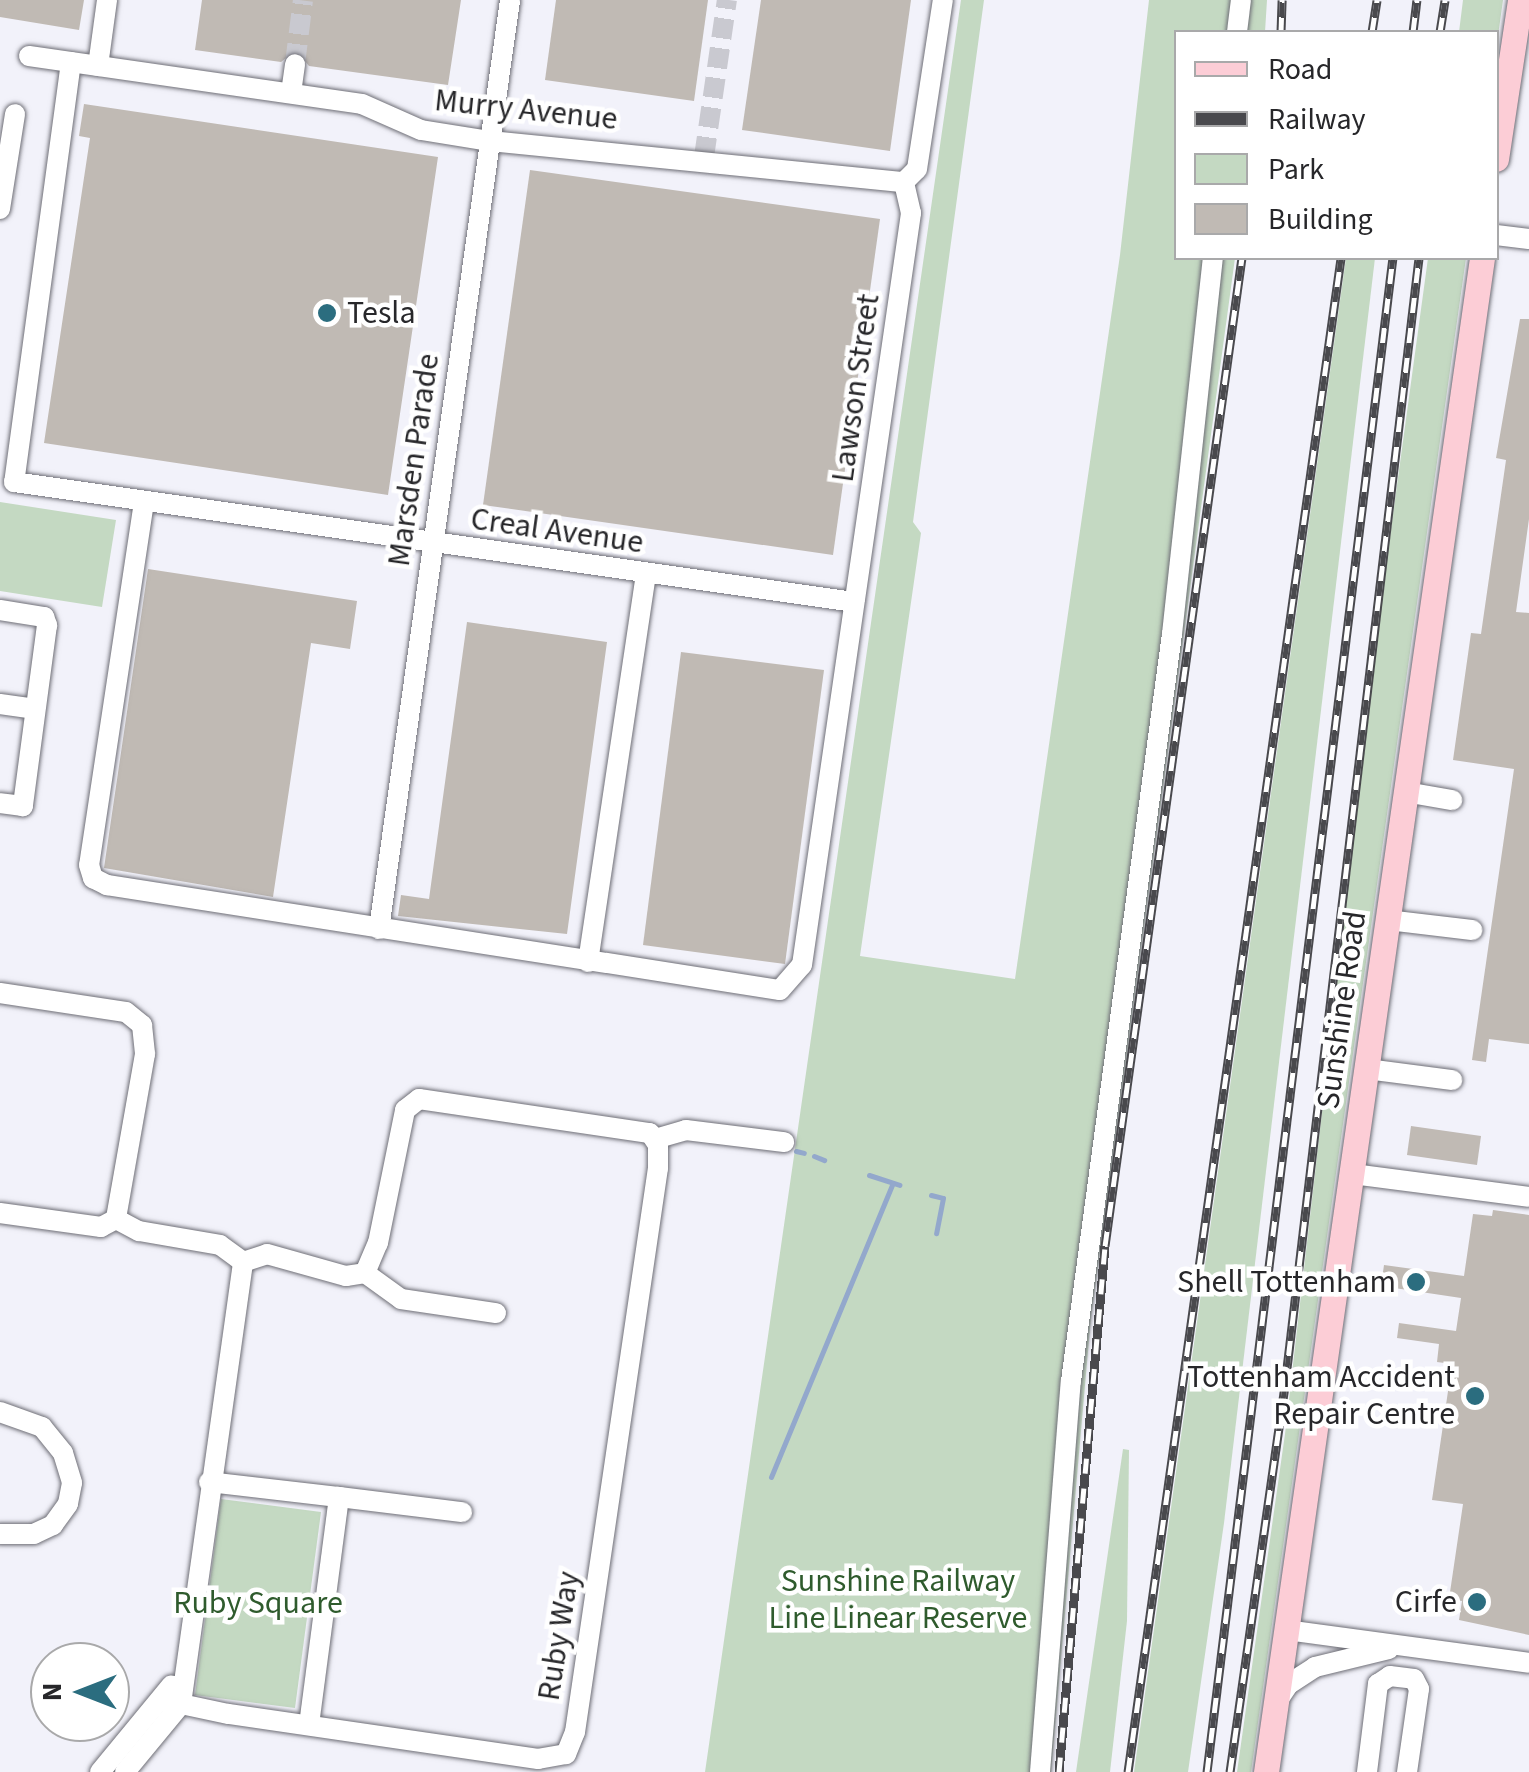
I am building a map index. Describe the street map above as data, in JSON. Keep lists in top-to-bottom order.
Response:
{
  "streets": {
    "main road": ["Sunshine Road"],
    "street": [
      "Murry Avenue",
      "Lawson Street",
      "Marsden Parade",
      "Creal Avenue",
      "Ruby Way"
    ]
  },
  "crossings": [
    ["Murry Avenue", "Lawson Street"],
    ["Murry Avenue", "Marsden Parade"],
    ["Murry Avenue", "Creal Avenue"],
    ["Lawson Street", "Creal Avenue"],
    ["Marsden Parade", "Creal Avenue"]
  ],
  "parks": ["Sunshine Railway Line Linear Reserve", "Ruby Square"],
  "places": [
    "Tesla",
    "Shell Tottenham",
    "Tottenham Accident Repair Centre",
    "Cirfe"
  ],
  "legend": [
    "Road",
    "Railway",
    "Park",
    "Building"
  ],
  "north": "left"
}
